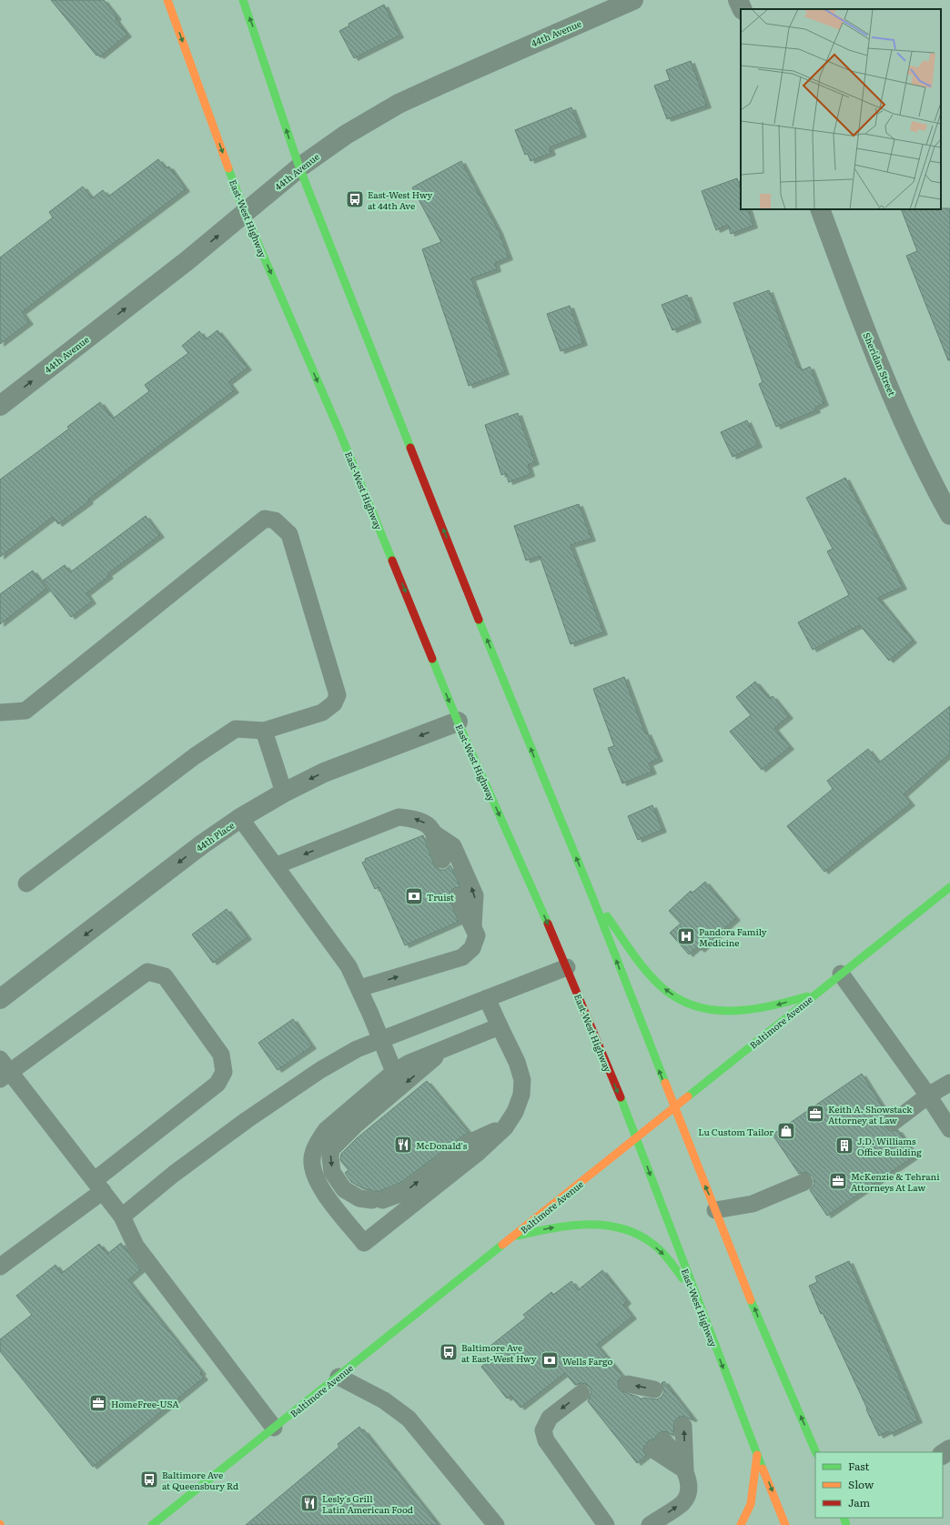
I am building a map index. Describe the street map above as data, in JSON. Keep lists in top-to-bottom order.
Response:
{
  "streets": {
    "main road": ["East-West Highway", "Baltimore Avenue"],
    "street": ["44th Avenue", "Sheridan Street", "44th Place"]
  },
  "crossings": [
    ["44th Avenue", "East-West Highway"],
    ["East-West Highway", "44th Place"],
    ["East-West Highway", "Baltimore Avenue"]
  ],
  "one_way": ["44th Avenue", "44th Place"],
  "places": {
    "bus stop": ["East-West Hwy at 44th Ave", "Baltimore Ave at East-West Hwy", "Baltimore Ave at Queensbury Rd"],
    "bank": ["Truist", "Wells Fargo"],
    "hospital": ["Pandora Family Medicine"],
    "office": ["Keith A. Showstack Attorney at Law", "McKenzie & Tehrani Attorneys At Law", "HomeFree-USA"],
    "shop": ["Lu Custom Tailor"],
    "restaurant": ["McDonald's", "Lesly's Grill Latin American Food"],
    "building": ["J.D. Williams Office Building"]
  },
  "legend": ["Fast", "Slow", "Jam"]
}
